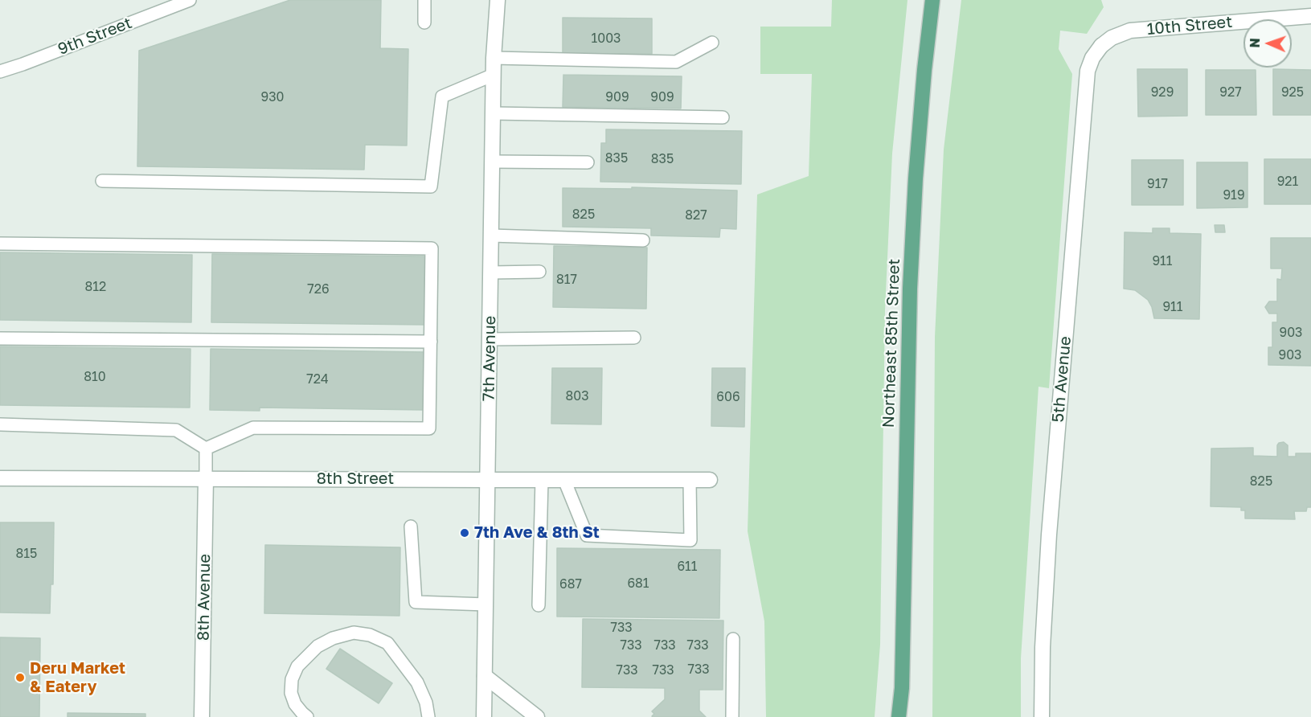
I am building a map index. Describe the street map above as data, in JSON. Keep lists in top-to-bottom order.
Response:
{
  "streets": {
    "main road": ["Northeast 85th Street"],
    "street": [
      "10th Street",
      "7th Avenue",
      "5th Avenue",
      "8th Street",
      "8th Avenue"
    ],
    "lane": ["9th Street"]
  },
  "crossings": [
    ["10th Street", "5th Avenue"],
    ["7th Avenue", "8th Street"],
    ["8th Street", "8th Avenue"]
  ],
  "places": ["7th Ave & 8th St", "Deru Market & Eatery"],
  "house_numbers": [
    "1003",
    "929",
    "927",
    "925",
    "930",
    "909",
    "909",
    "835",
    "835",
    "921",
    "917",
    "919",
    "825",
    "827",
    "911",
    "817",
    "812",
    "726",
    "911",
    "903",
    "903",
    "810",
    "724",
    "803",
    "606",
    "825",
    "815",
    "611",
    "681",
    "687",
    "733",
    "733",
    "733",
    "733",
    "733",
    "733",
    "733"
  ],
  "north": "left"
}
